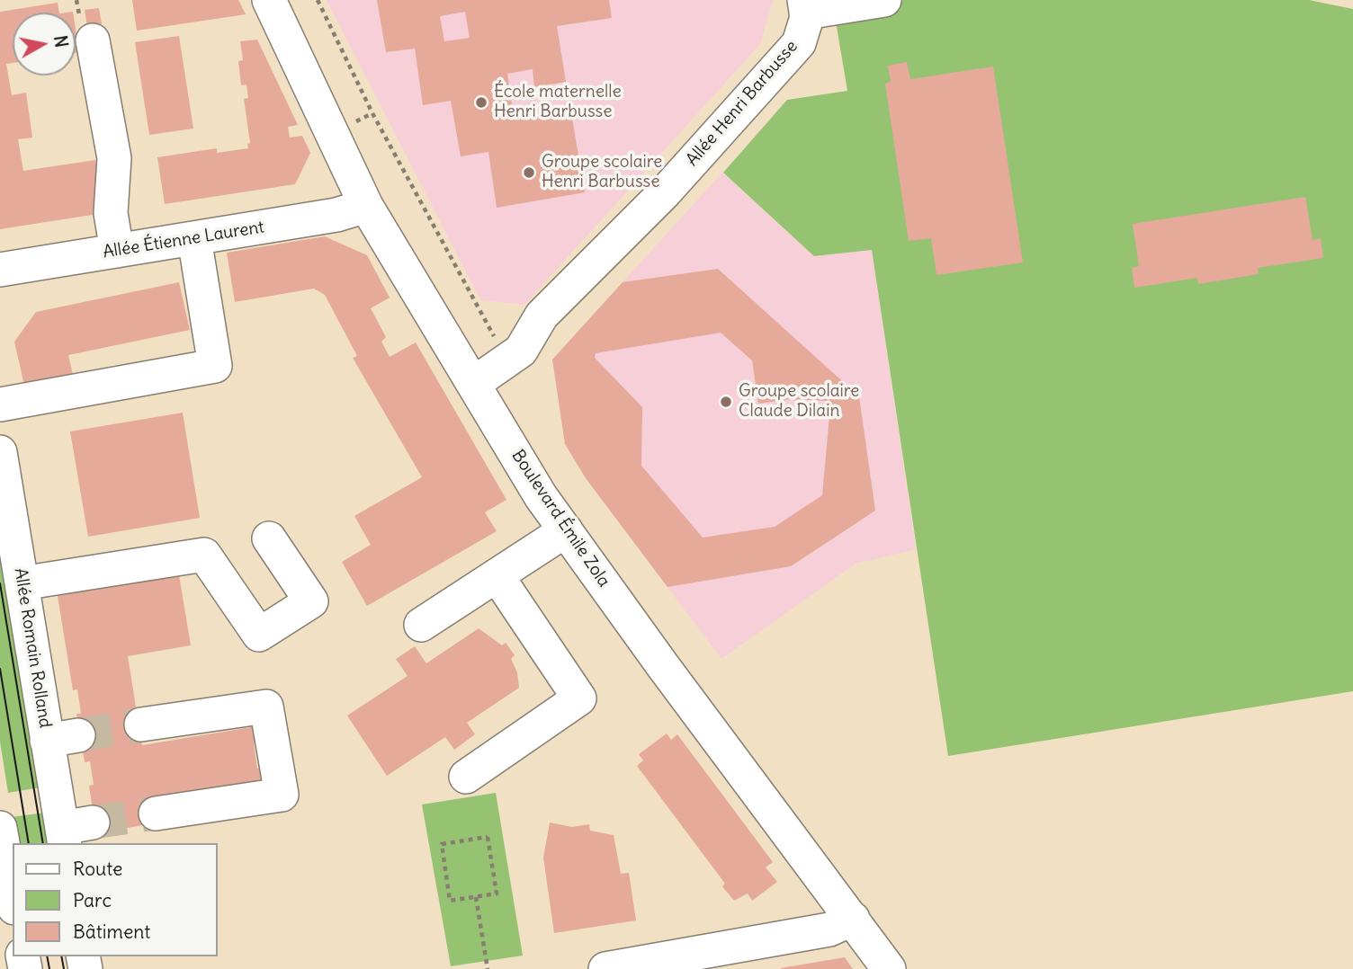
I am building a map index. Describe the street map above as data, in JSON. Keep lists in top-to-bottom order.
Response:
{
  "streets": {
    "street": [
      "Allée Henri Barbusse",
      "Allée Étienne Laurent",
      "Boulevard Émile Zola",
      "Allée Romain Rolland"
    ]
  },
  "crossings": [
    ["Allée Henri Barbusse", "Boulevard Émile Zola"],
    ["Allée Étienne Laurent", "Boulevard Émile Zola"]
  ],
  "places": ["École maternelle Henri Barbusse", "Groupe scolaire Henri Barbusse", "Groupe scolaire Claude Dilain"],
  "legend": ["Route", "Parc", "Bâtiment"],
  "north": "right"
}
